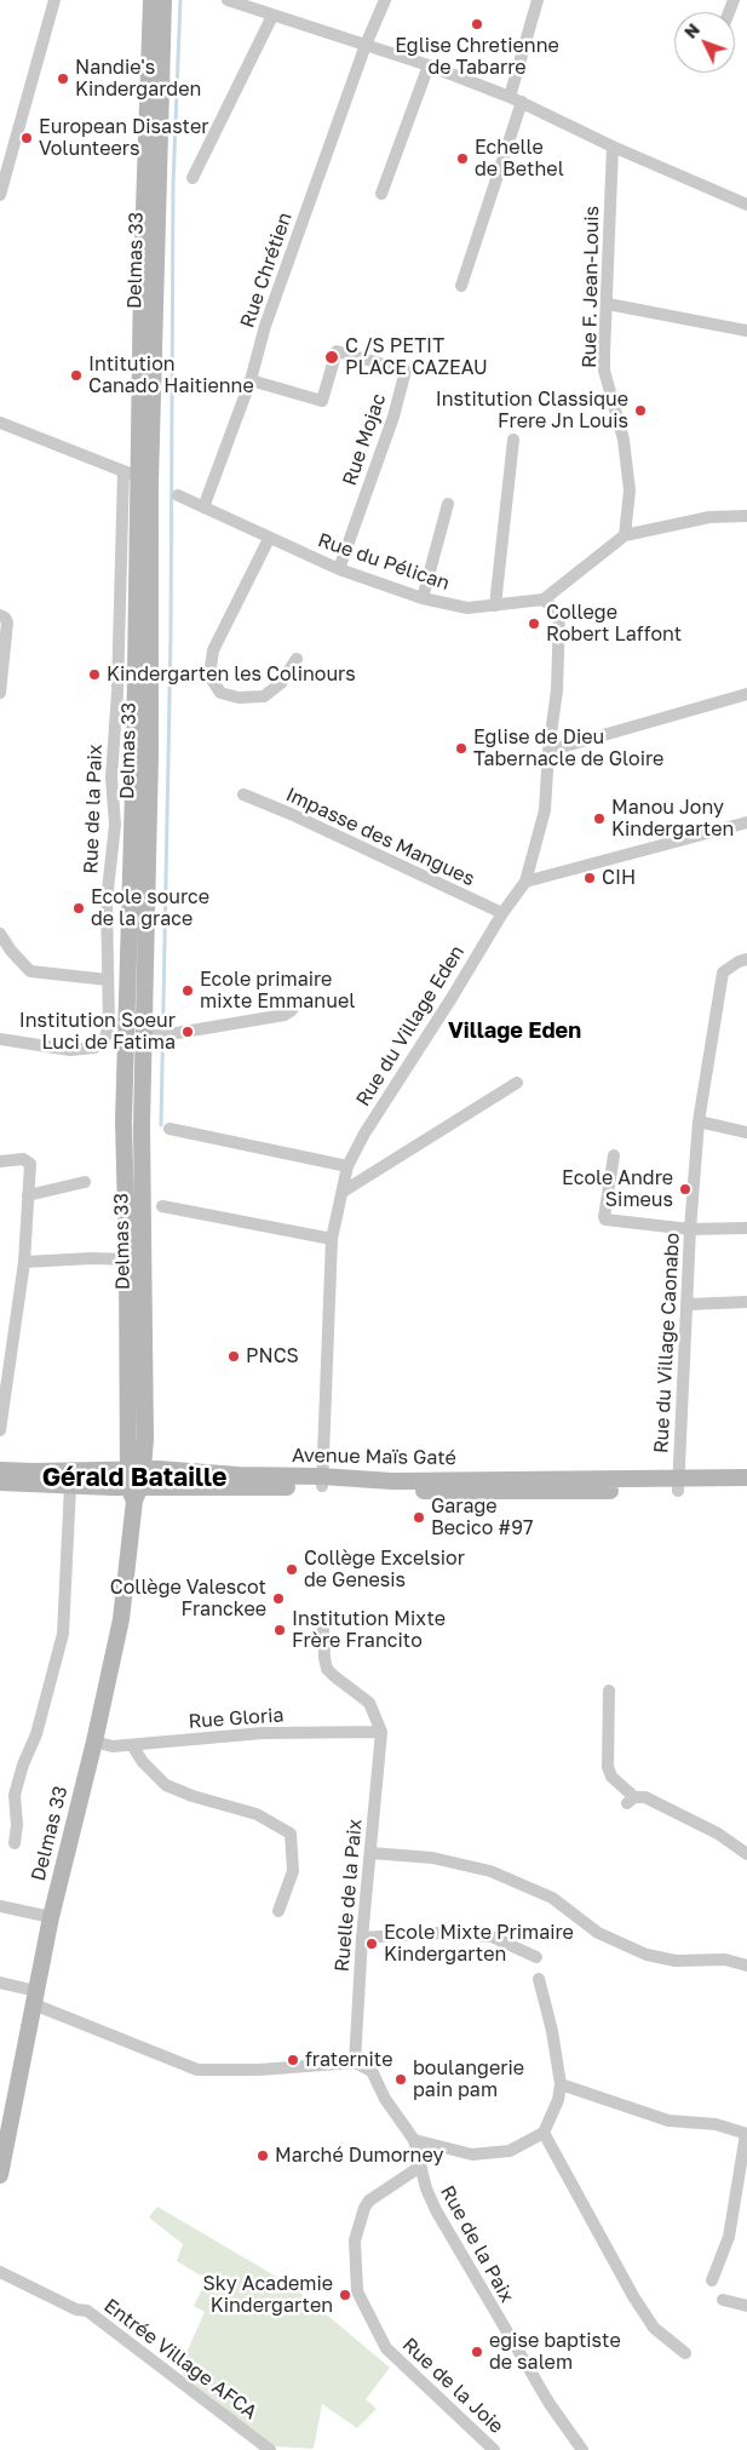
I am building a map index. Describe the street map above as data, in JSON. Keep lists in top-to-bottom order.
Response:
{
  "streets": {
    "main road": ["Delmas 33", "Avenue Maïs Gaté"],
    "street": [
      "Rue Chrétien",
      "Rue F. Jean-Louis",
      "Rue Mojac",
      "Rue du Pélican",
      "Rue de la Paix",
      "Impasse des Mangues",
      "Rue du Village Eden",
      "Rue du Village Caonabo",
      "Rue Gloria",
      "Ruelle de la Paix",
      "Entrée Village AFCA",
      "Rue de la Joie"
    ]
  },
  "crossings": [
    ["Delmas 33", "Rue de la Paix"],
    ["Delmas 33", "Avenue Maïs Gaté"],
    ["Delmas 33", "Rue Gloria"],
    ["Rue Chrétien", "Rue Mojac"],
    ["Rue Chrétien", "Rue du Pélican"],
    ["Rue Mojac", "Rue du Pélican"],
    ["Rue du Pélican", "Rue du Village Eden"],
    ["Rue de la Paix", "Rue de la Joie"],
    ["Impasse des Mangues", "Rue du Village Eden"],
    ["Rue du Village Eden", "Avenue Maïs Gaté"],
    ["Rue du Village Caonabo", "Avenue Maïs Gaté"],
    ["Rue Gloria", "Ruelle de la Paix"]
  ],
  "districts": ["Village Eden", "Gérald Bataille"],
  "places": [
    "Eglise Chretienne de Tabarre",
    "Nandie's Kindergarden",
    "European Disaster Volunteers",
    "Echelle de Bethel",
    "C /S PETIT PLACE CAZEAU",
    "Intitution Canado Haitienne",
    "Institution Classique Frere Jn Louis",
    "College Robert Laffont",
    "Kindergarten les Colinours",
    "Eglise de Dieu Tabernacle de Gloire",
    "Manou Jony Kindergarten",
    "CIH",
    "Ecole source de la grace",
    "Ecole primaire mixte Emmanuel",
    "Institution Soeur Luci de Fatima",
    "Ecole Andre Simeus",
    "PNCS",
    "Garage Becico #97",
    "Collège Excelsior de Genesis",
    "Collège Valescot Franckee",
    "Institution Mixte Frère Francito",
    "Ecole Mixte Primaire Kindergarten",
    "fraternite",
    "boulangerie pain pam",
    "Marché Dumorney",
    "Sky Academie Kindergarten",
    "egise baptiste de salem"
  ],
  "north": "top left"
}
